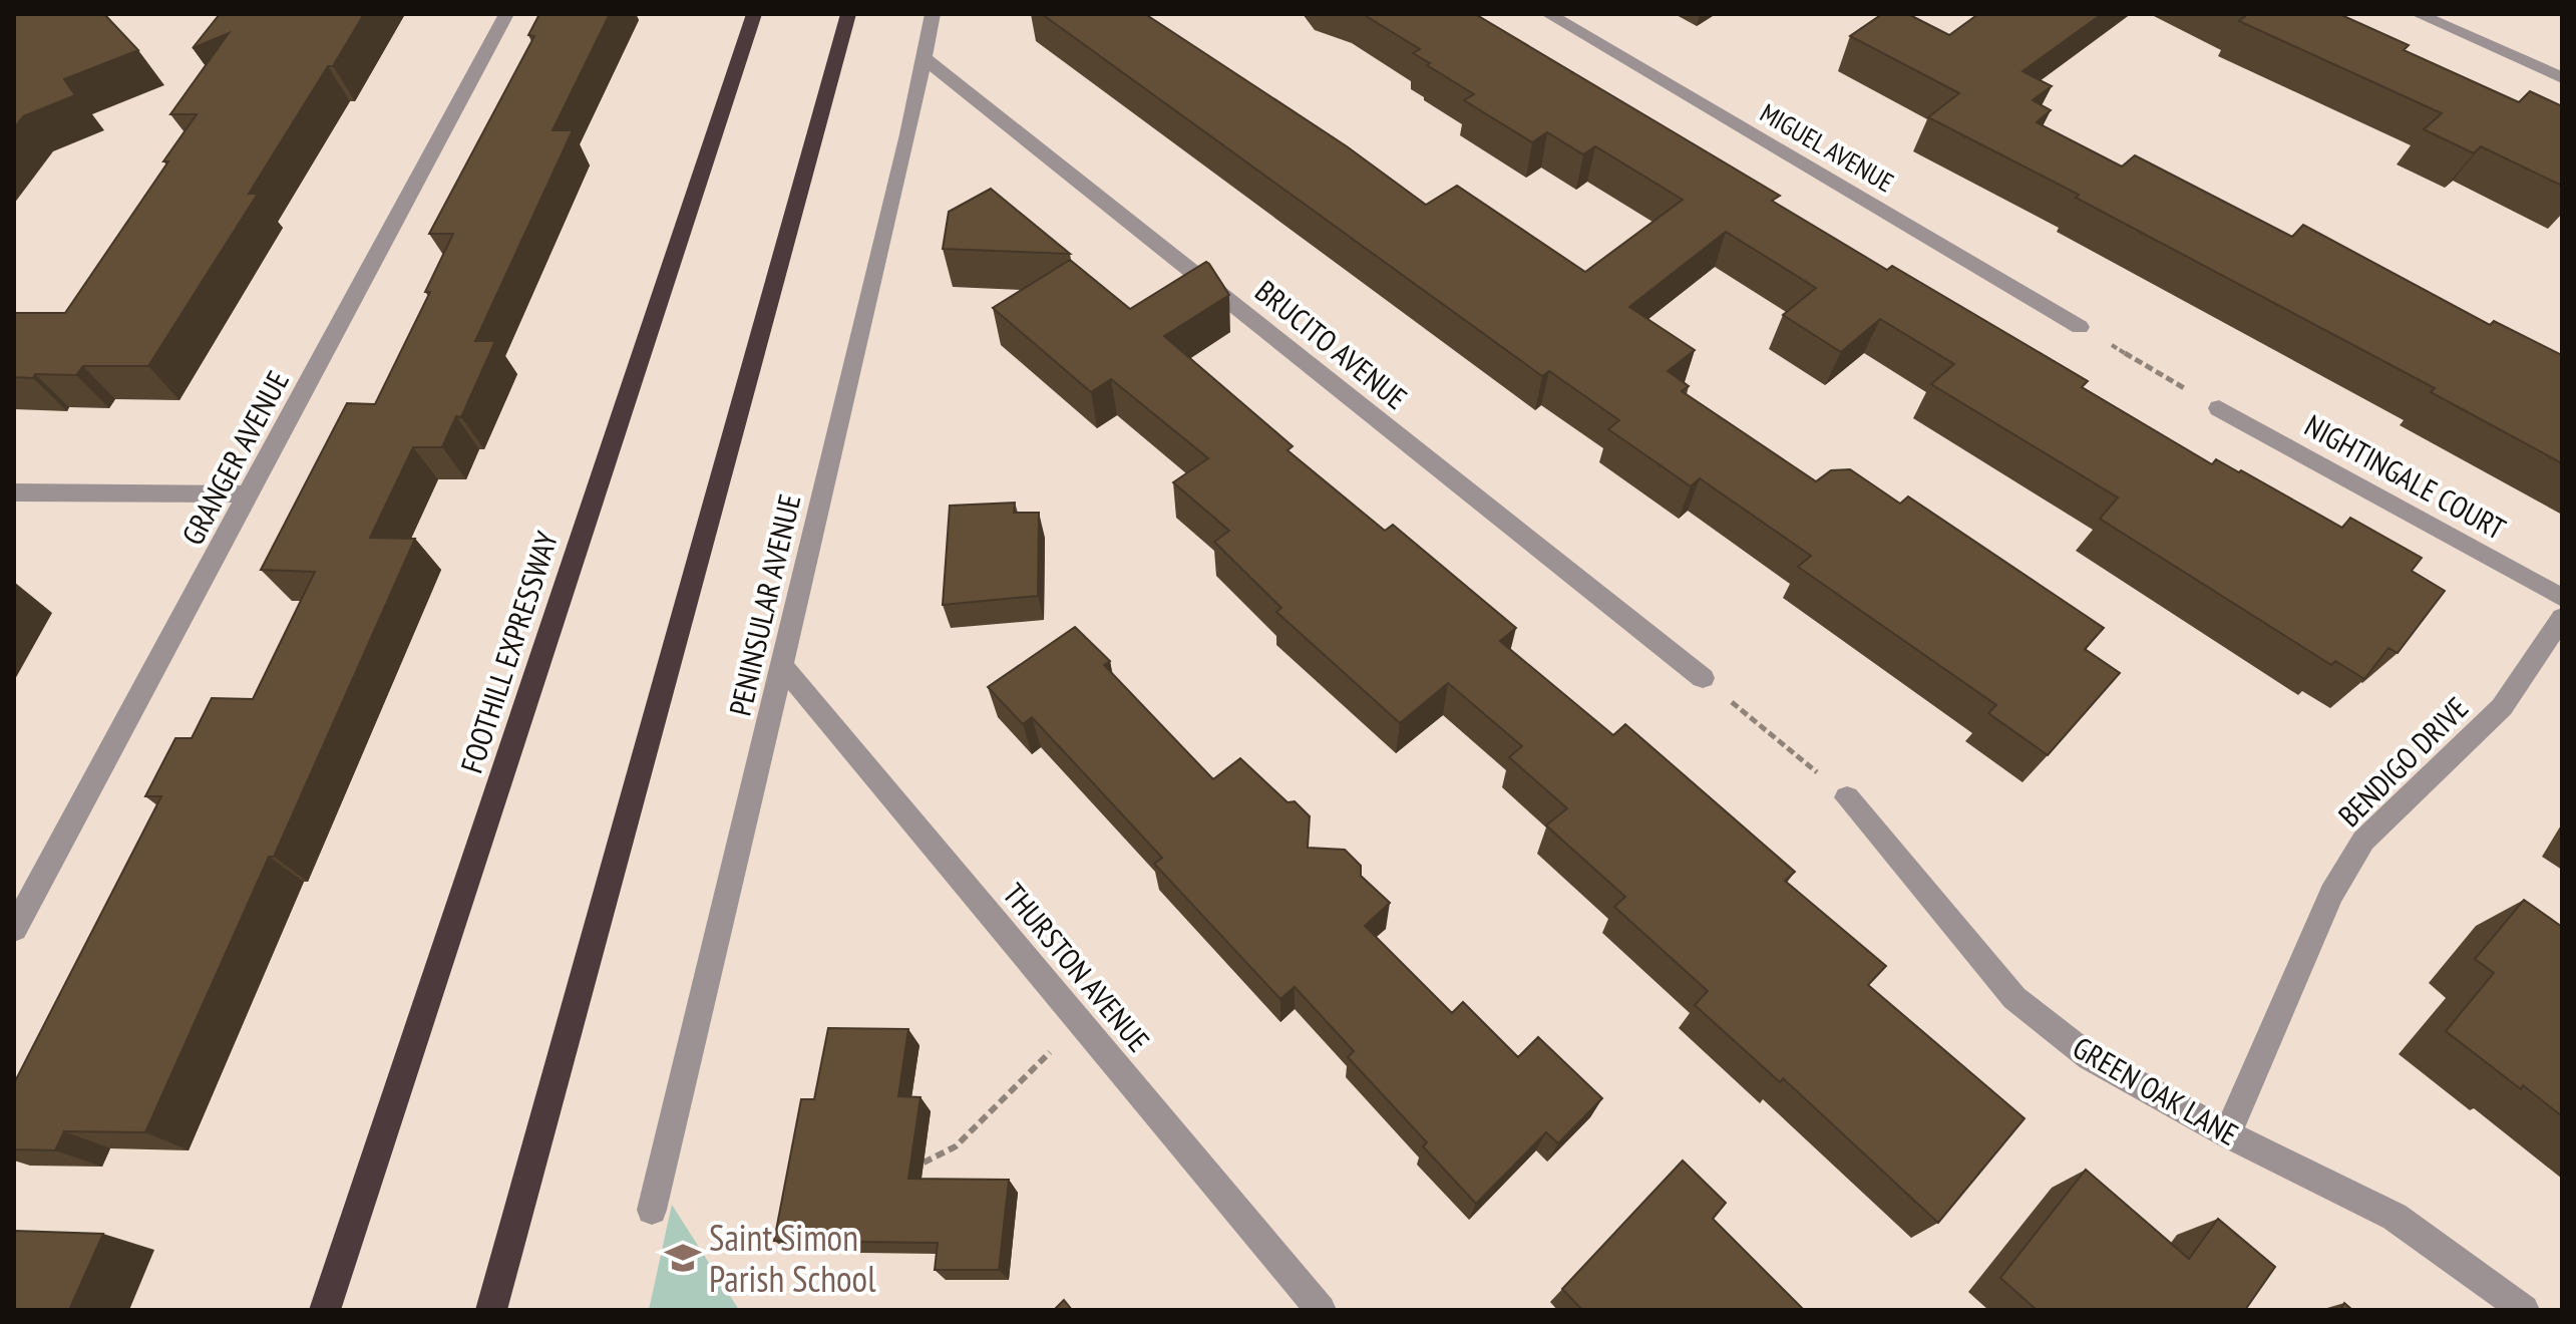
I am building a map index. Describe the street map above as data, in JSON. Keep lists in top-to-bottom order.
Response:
{
  "streets": {
    "highway": ["FOOTHILL EXPRESSWAY"],
    "street": [
      "MIGUEL AVENUE",
      "BRUCITO AVENUE",
      "GRANGER AVENUE",
      "NIGHTINGALE COURT",
      "PENINSULAR AVENUE",
      "BENDIGO DRIVE",
      "THURSTON AVENUE",
      "GREEN OAK LANE"
    ]
  },
  "crossings": [
    ["BRUCITO AVENUE", "PENINSULAR AVENUE"],
    ["PENINSULAR AVENUE", "THURSTON AVENUE"],
    ["BENDIGO DRIVE", "GREEN OAK LANE"]
  ],
  "places": {
    "school or university": ["Saint Simon Parish School"]
  }
}
